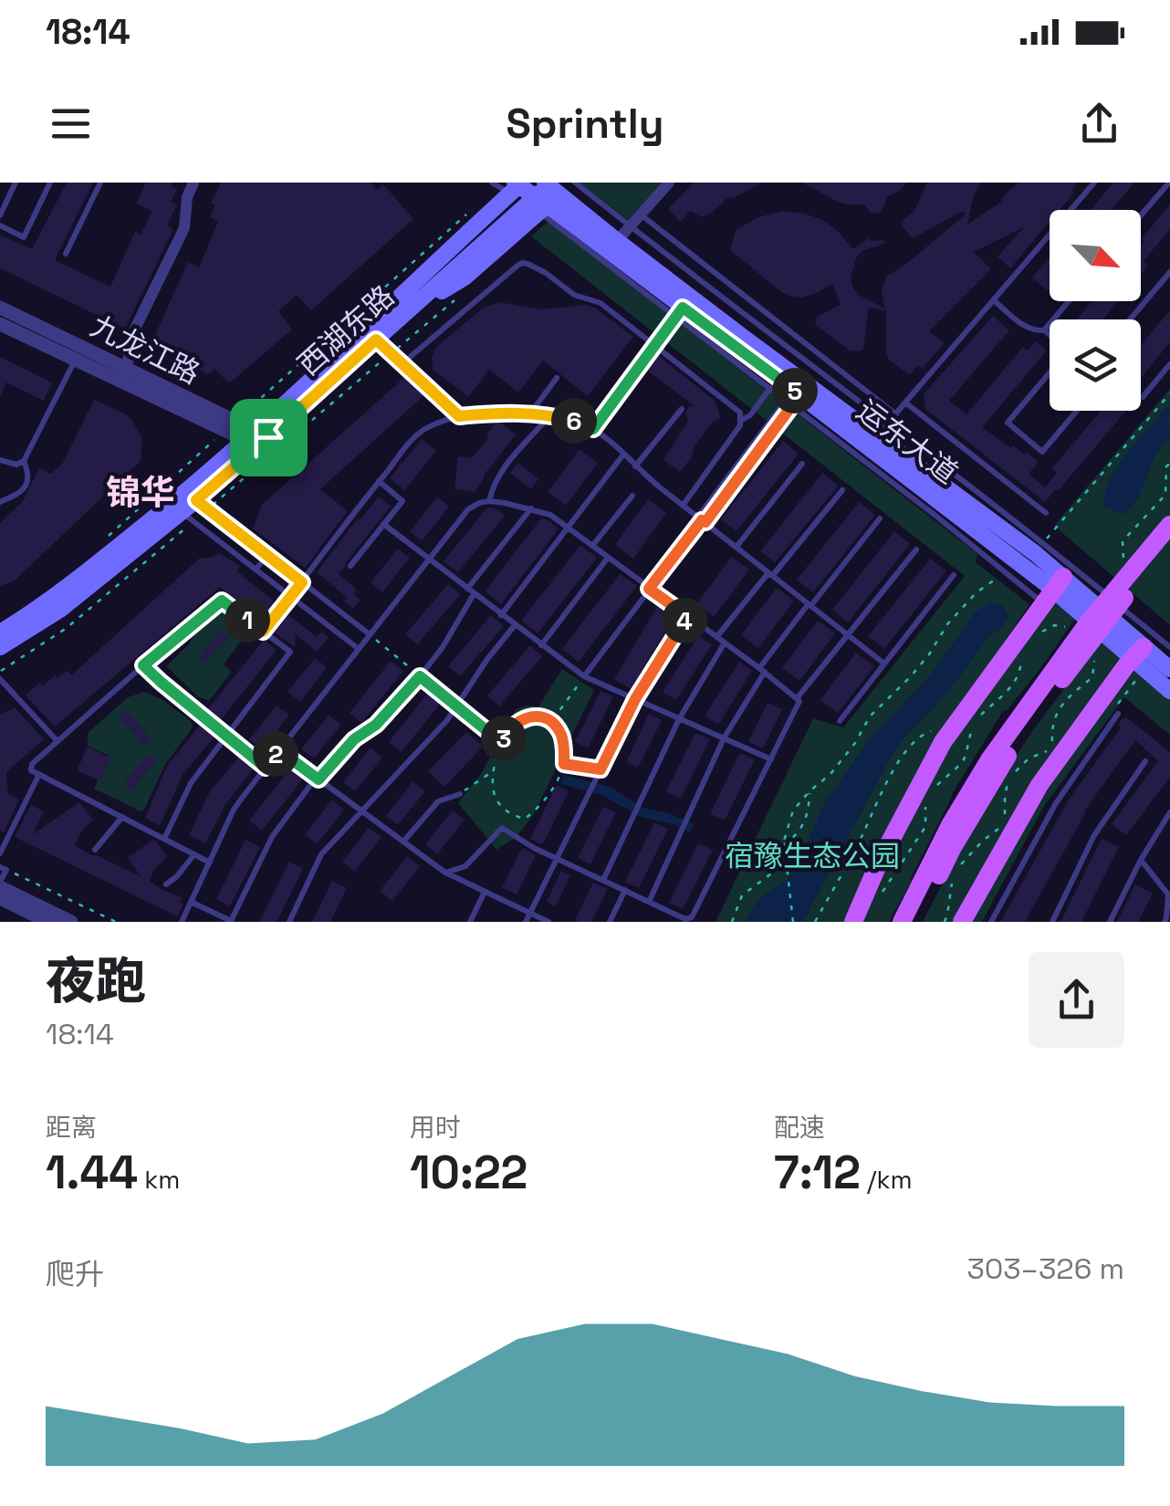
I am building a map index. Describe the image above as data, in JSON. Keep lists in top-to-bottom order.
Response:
{
  "streets": {
    "main road": ["西湖东路", "运东大道"],
    "street": ["九龙江路"]
  },
  "crossings": [
    ["西湖东路", "九龙江路"],
    ["西湖东路", "运东大道"]
  ],
  "districts": ["锦华"],
  "parks": ["宿豫生态公园"],
  "north": "bottom right",
  "page": {
    "status": "18:14",
    "header": "Sprintly",
    "pins": [
      "5",
      "6",
      "1",
      "4",
      "3",
      "2"
    ],
    "heading": ["夜跑", "18:14"],
    "stats": [
      ["距离", "1.44 km"],
      ["用时", "10:22"],
      ["配速", "7:12 /km"]
    ],
    "chart": ["爬升", "303–326 m"]
  }
}
